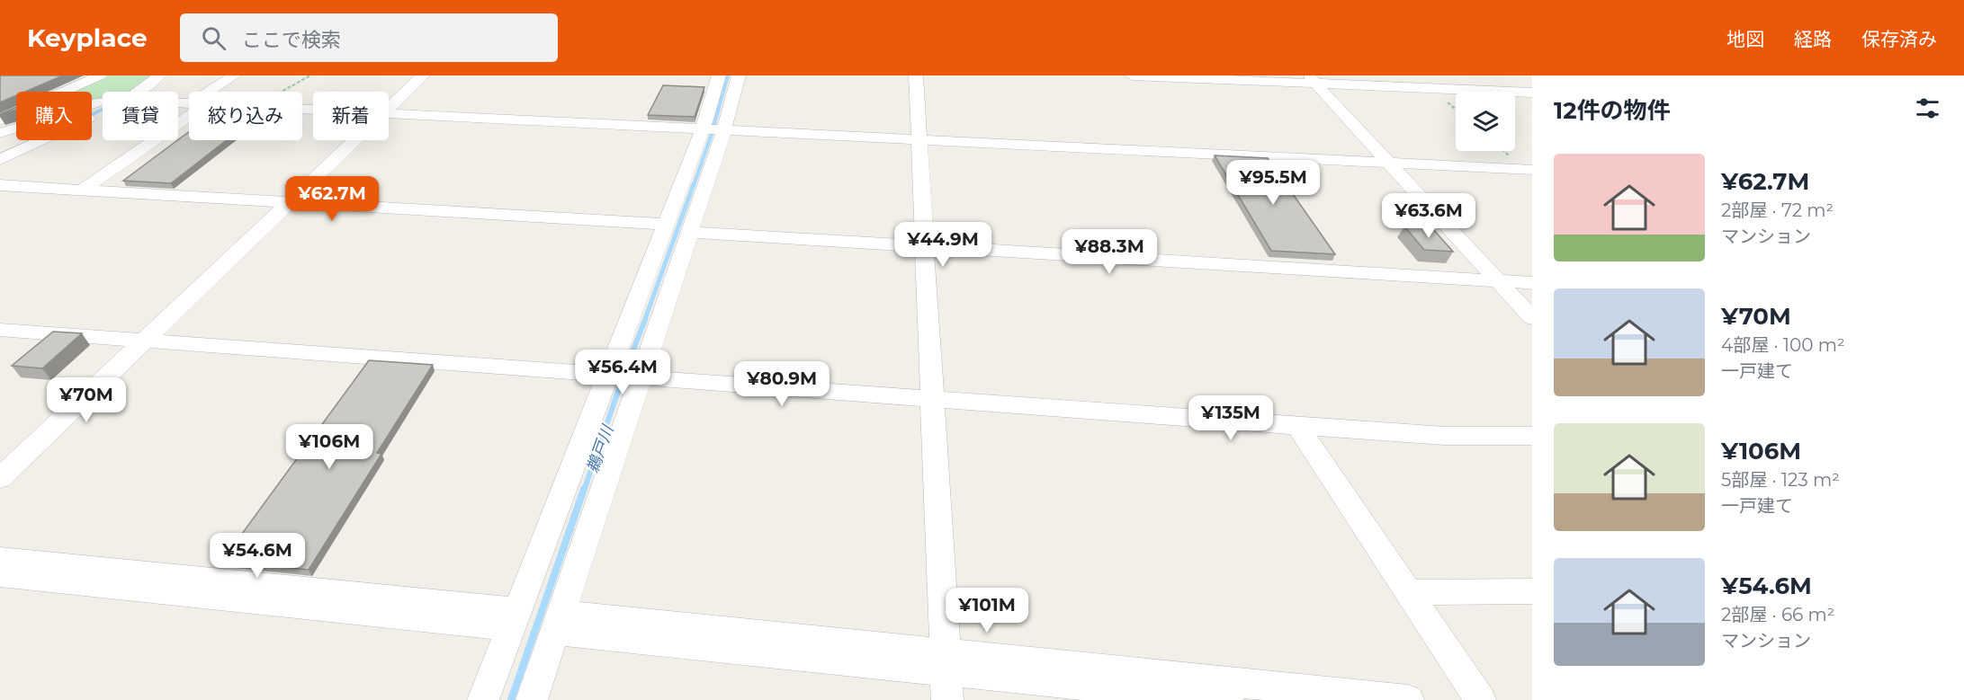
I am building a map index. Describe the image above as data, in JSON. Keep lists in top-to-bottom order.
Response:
{
  "water": ["鵜戸川"],
  "page": {
    "header": "Keyplace",
    "search": "ここで検索",
    "nav": ["地図", "経路", "保存済み"],
    "heading": "12件の物件",
    "chip": [
      "購入",
      "賃貸",
      "絞り込み",
      "新着"
    ],
    "list": [
      {
        "name": "¥62.7M",
        "note": "2部屋 · 72 m² · マンション"
      },
      {
        "name": "¥70M",
        "note": "4部屋 · 100 m² · 一戸建て"
      },
      {
        "name": "¥106M",
        "note": "5部屋 · 123 m² · 一戸建て"
      },
      {
        "name": "¥54.6M",
        "note": "2部屋 · 66 m² · マンション"
      }
    ],
    "price": [
      "¥95.5M",
      "¥62.7M",
      "¥63.6M",
      "¥44.9M",
      "¥88.3M",
      "¥56.4M",
      "¥80.9M",
      "¥70M",
      "¥135M",
      "¥106M",
      "¥54.6M",
      "¥101M"
    ]
  }
}
